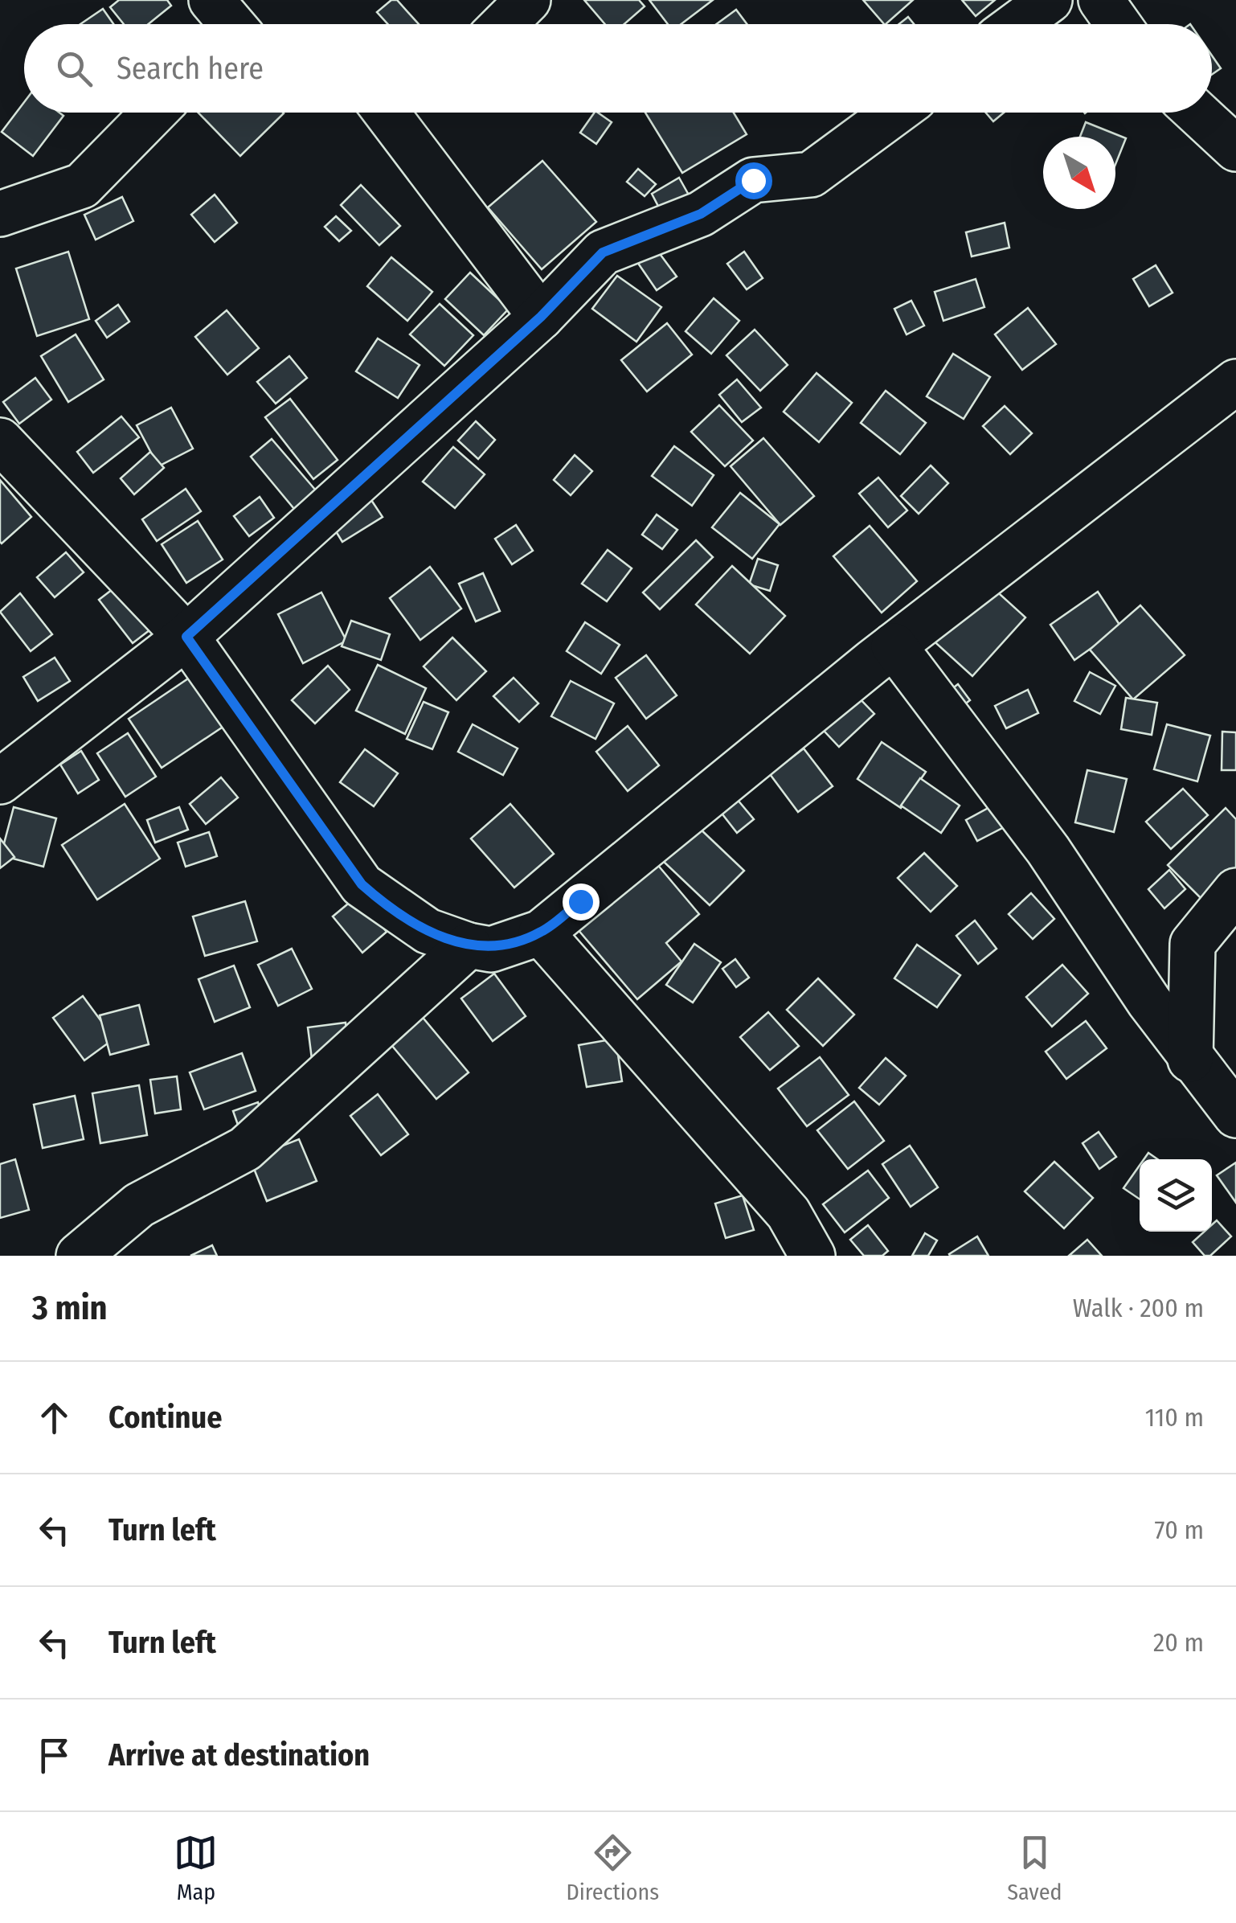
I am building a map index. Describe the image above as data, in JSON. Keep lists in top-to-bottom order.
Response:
{
  "north": "bottom right",
  "page": {
    "search": "Search here",
    "heading": ["3 min", "Walk · 200 m"],
    "list": [
      ["Continue", "110 m"],
      ["Turn left", "70 m"],
      ["Turn left", "20 m"],
      "Arrive at destination"
    ],
    "nav": ["Map", "Directions", "Saved"]
  }
}
